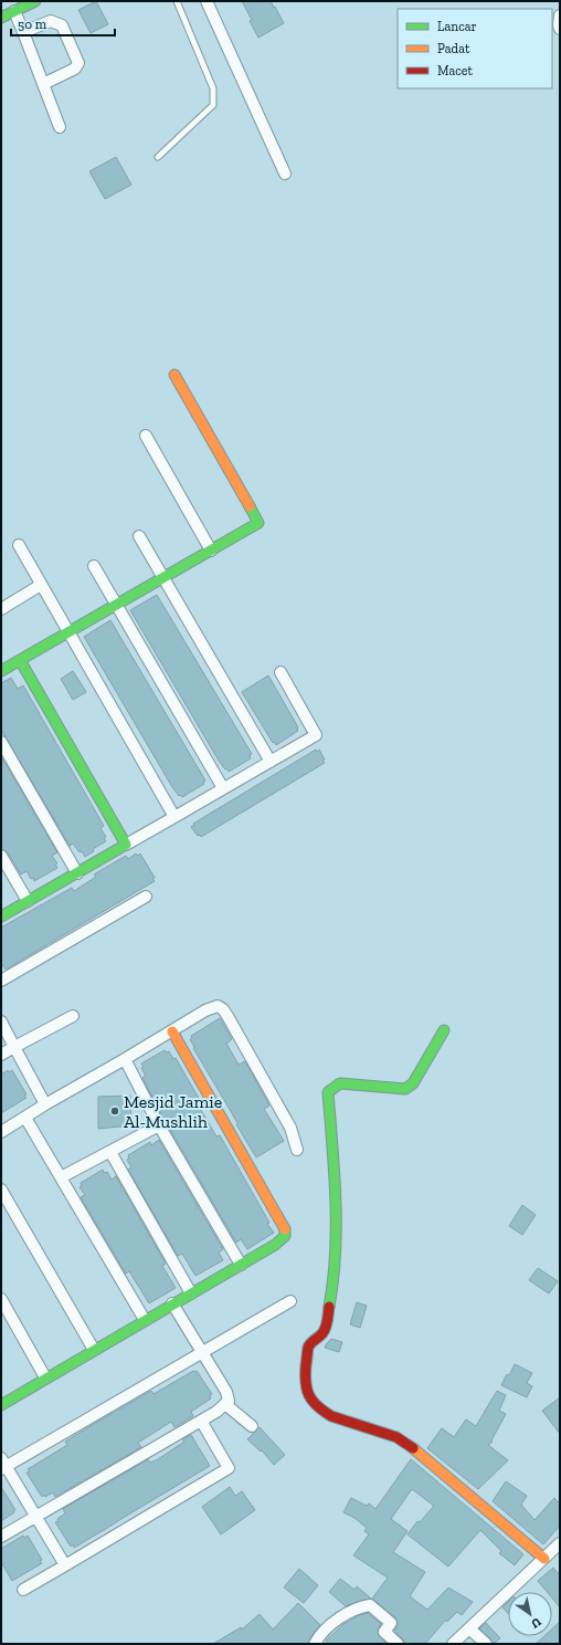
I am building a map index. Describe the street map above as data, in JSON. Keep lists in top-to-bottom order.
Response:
{
  "places": ["Mesjid Jamie Al-Mushlih"],
  "legend": ["Lancar", "Padat", "Macet"],
  "scale_bar": "50 m",
  "north": "bottom right"
}
